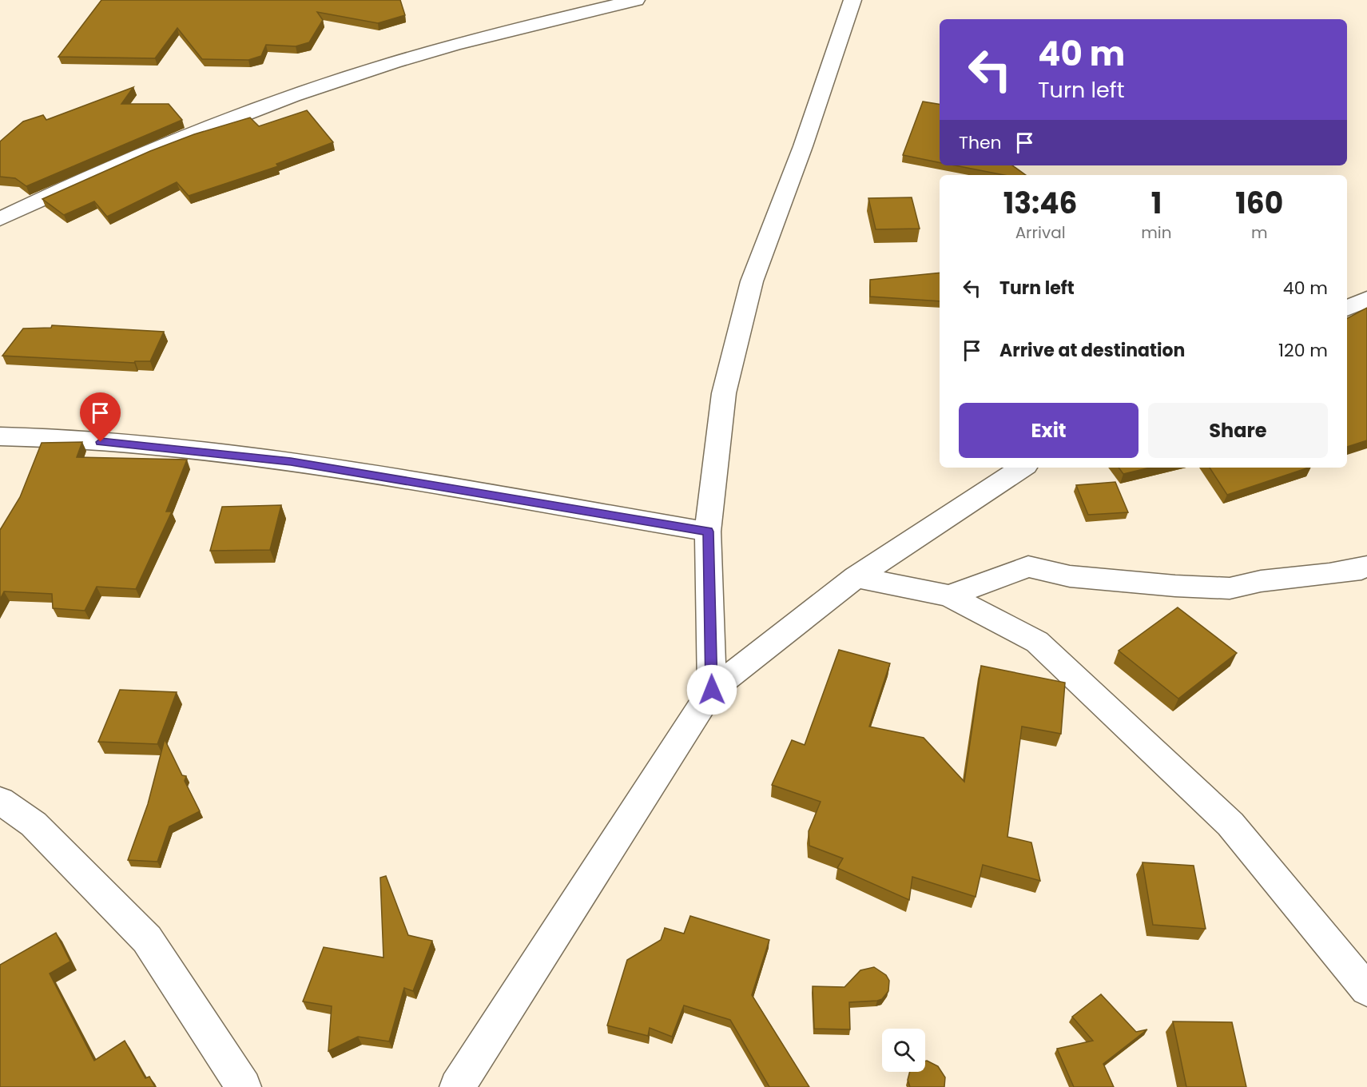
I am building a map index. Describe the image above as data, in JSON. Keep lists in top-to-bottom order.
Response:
{
  "page": {
    "turn": ["40 m", "Turn left"],
    "then": "Then",
    "eta": [
      "13:46",
      "Arrival",
      "1",
      "min",
      "160",
      "m"
    ],
    "list": [
      {
        "name": "Turn left",
        "value": "40 m"
      },
      {
        "name": "Arrive at destination",
        "value": "120 m"
      }
    ],
    "buttons": ["Exit", "Share"]
  }
}
